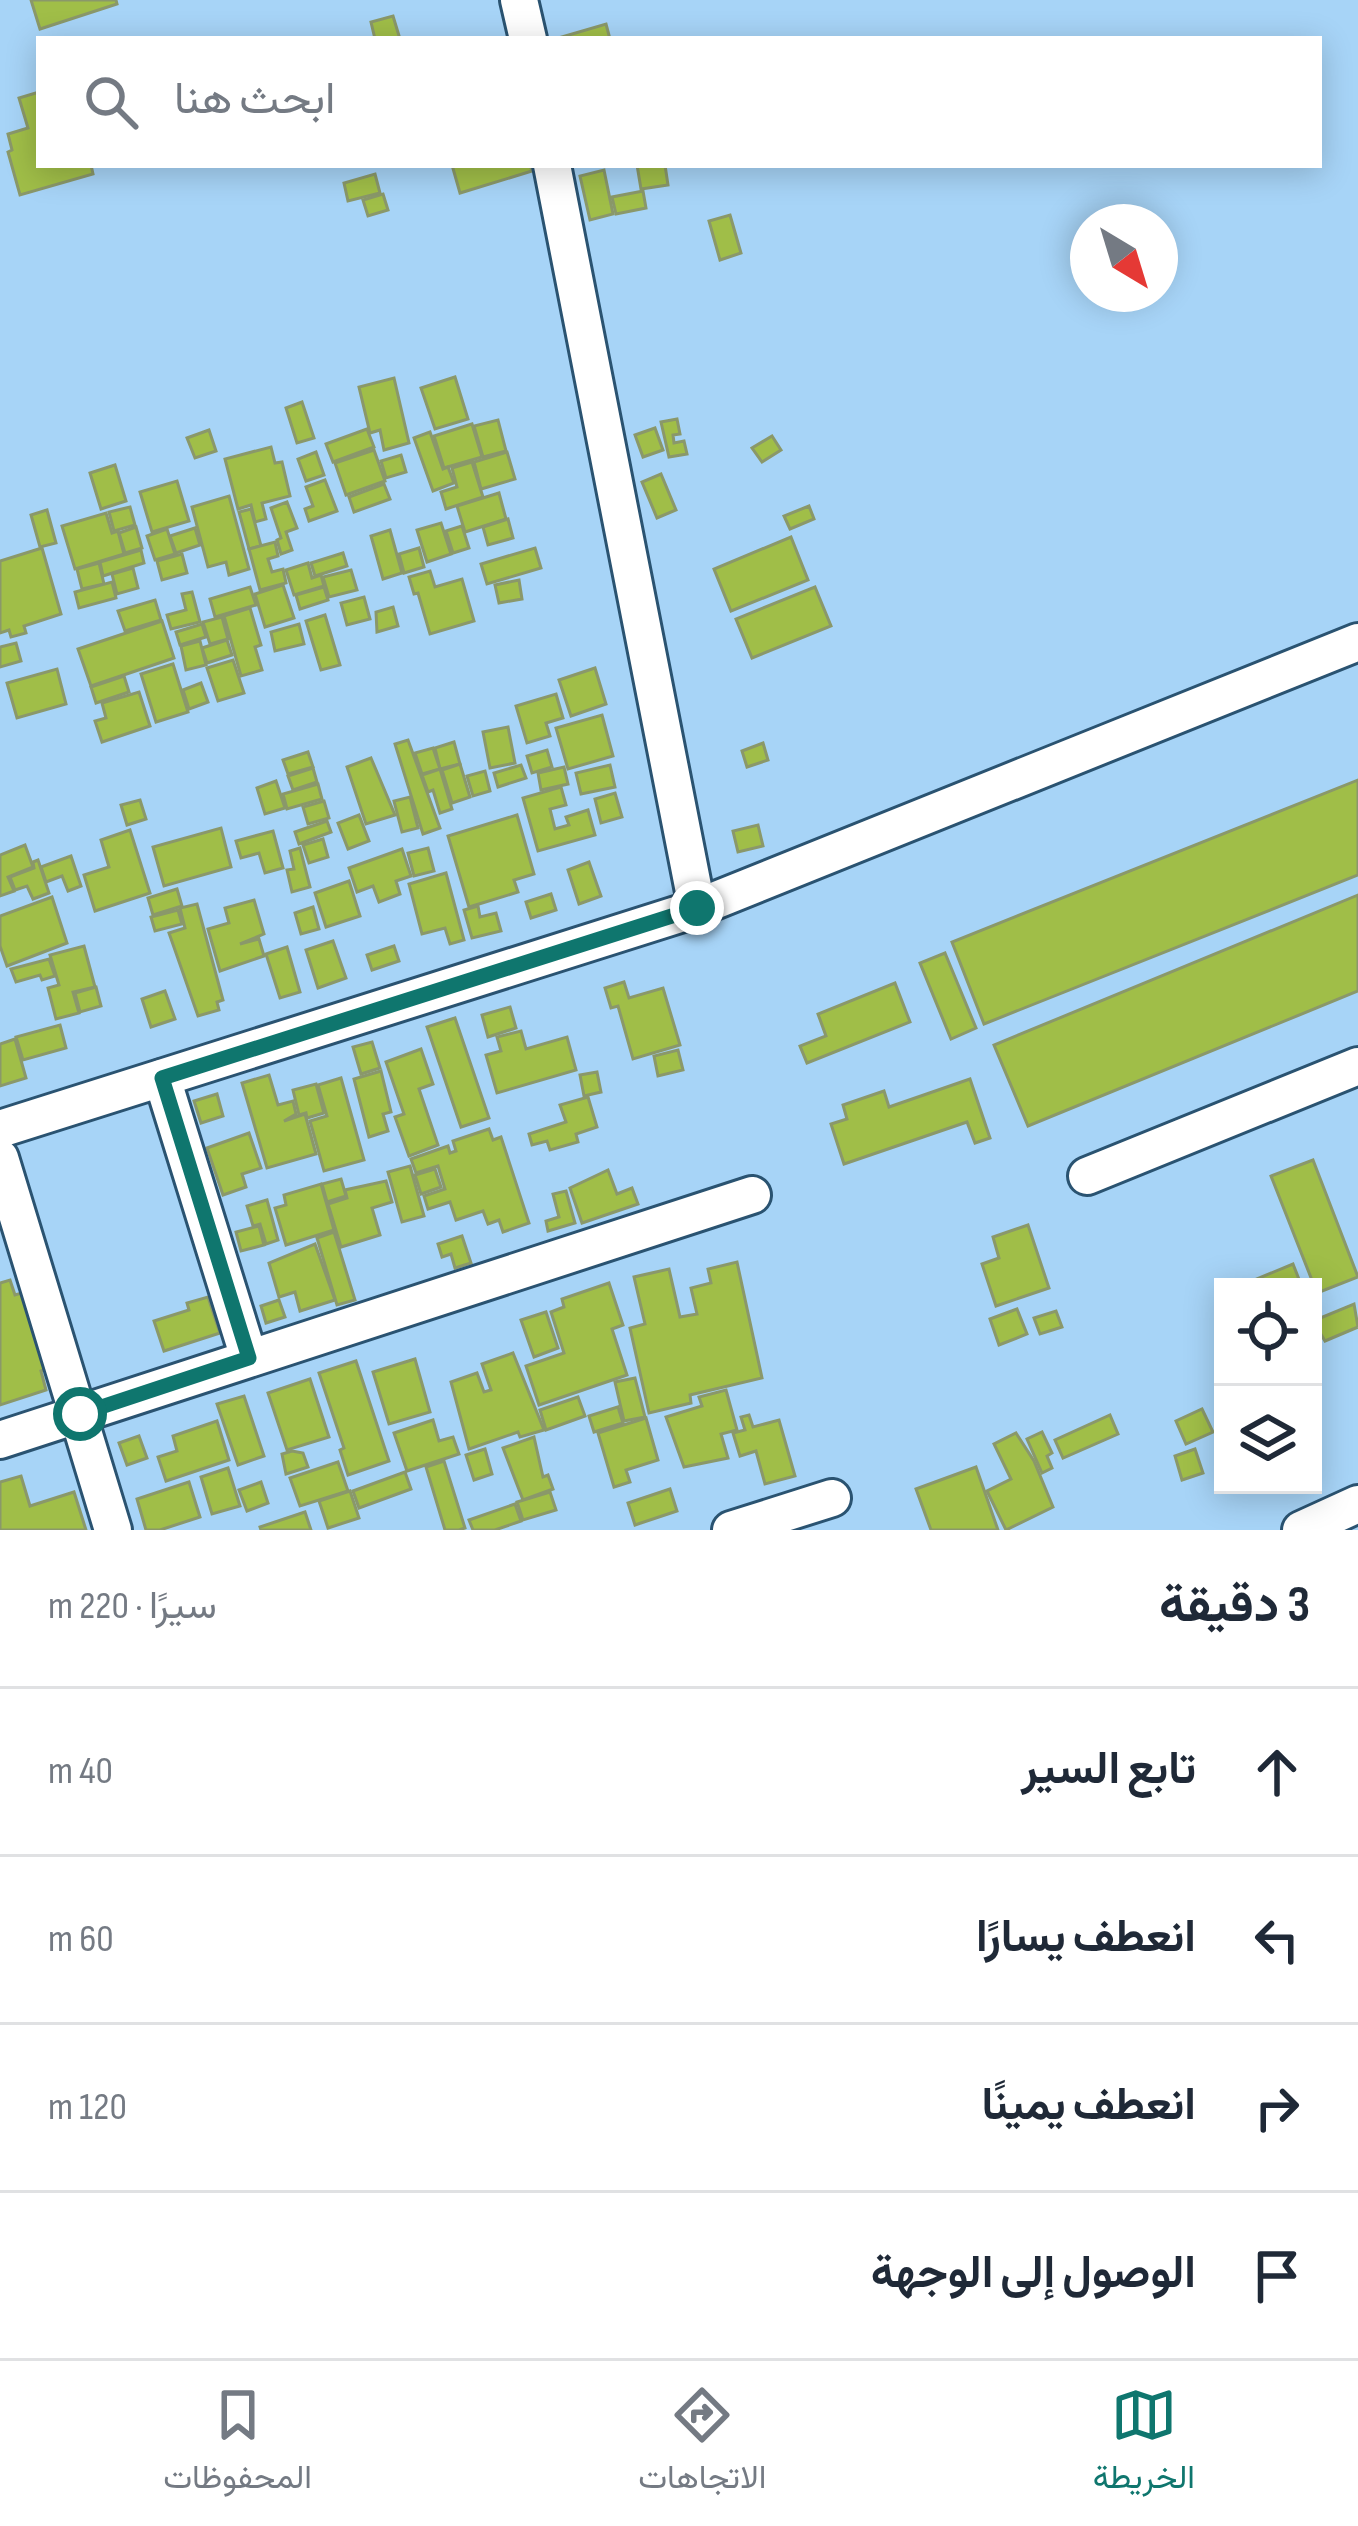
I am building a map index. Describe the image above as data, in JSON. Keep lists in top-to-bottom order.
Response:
{
  "north": "bottom right",
  "page": {
    "search": "ابحث هنا",
    "heading": ["3 دقيقة", "سيرًا · 220 m"],
    "list": [
      ["تابع السير", "40 m"],
      ["انعطف يسارًا", "60 m"],
      ["انعطف يمينًا", "120 m"],
      "الوصول إلى الوجهة"
    ],
    "nav": ["الخريطة", "الاتجاهات", "المحفوظات"]
  }
}
